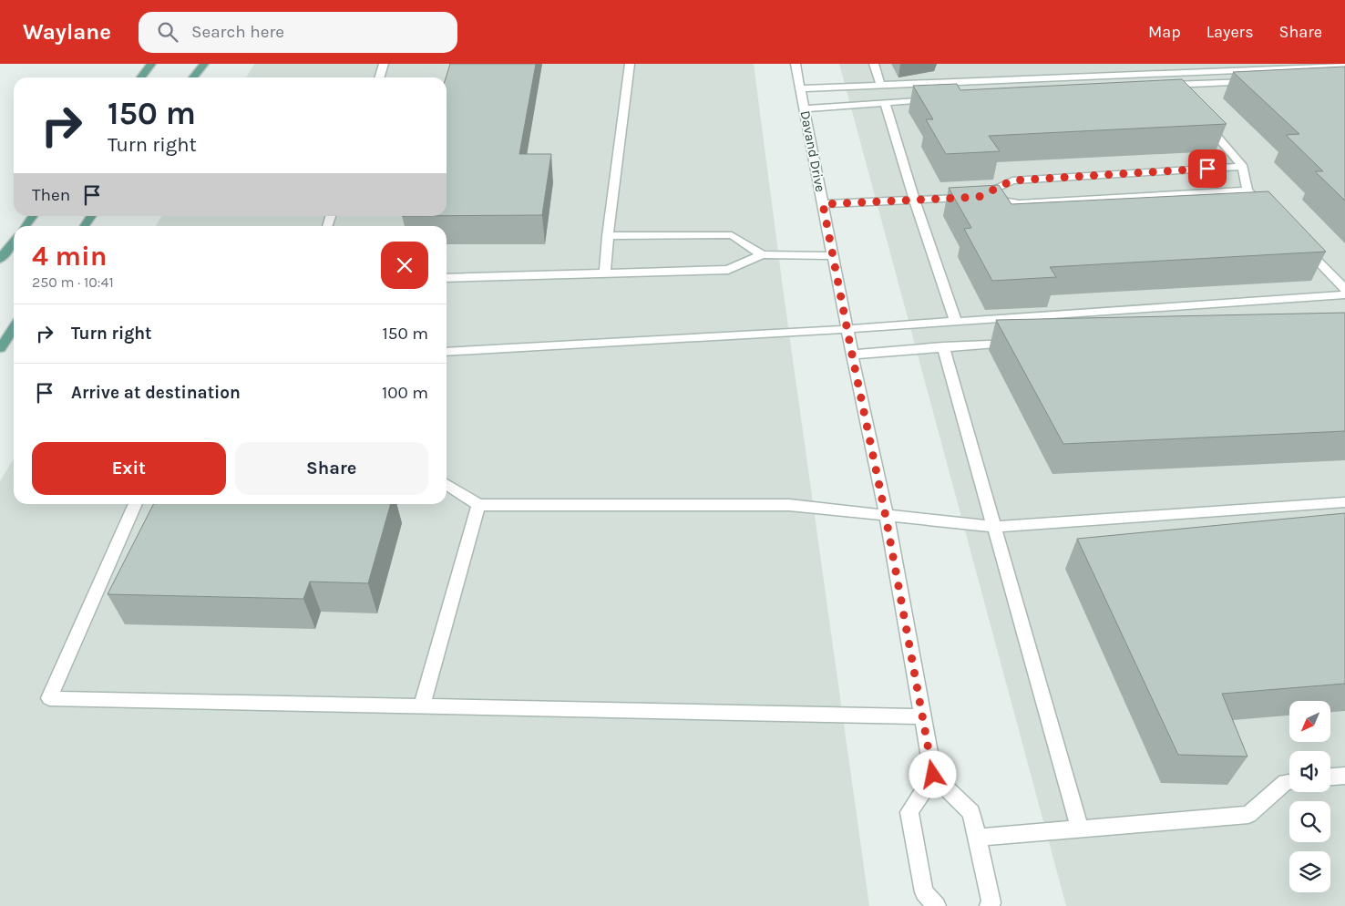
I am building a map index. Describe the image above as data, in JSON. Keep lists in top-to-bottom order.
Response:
{
  "streets": {
    "street": ["Davand Drive"]
  },
  "north": "bottom left",
  "page": {
    "header": "Waylane",
    "search": "Search here",
    "nav": ["Map", "Layers", "Share"],
    "turn": ["150 m", "Turn right"],
    "then": "Then",
    "heading": ["4 min", "250 m · 10:41"],
    "list": [
      {
        "name": "Turn right",
        "value": "150 m"
      },
      {
        "name": "Arrive at destination",
        "value": "100 m"
      }
    ],
    "buttons": ["Exit", "Share"]
  }
}
